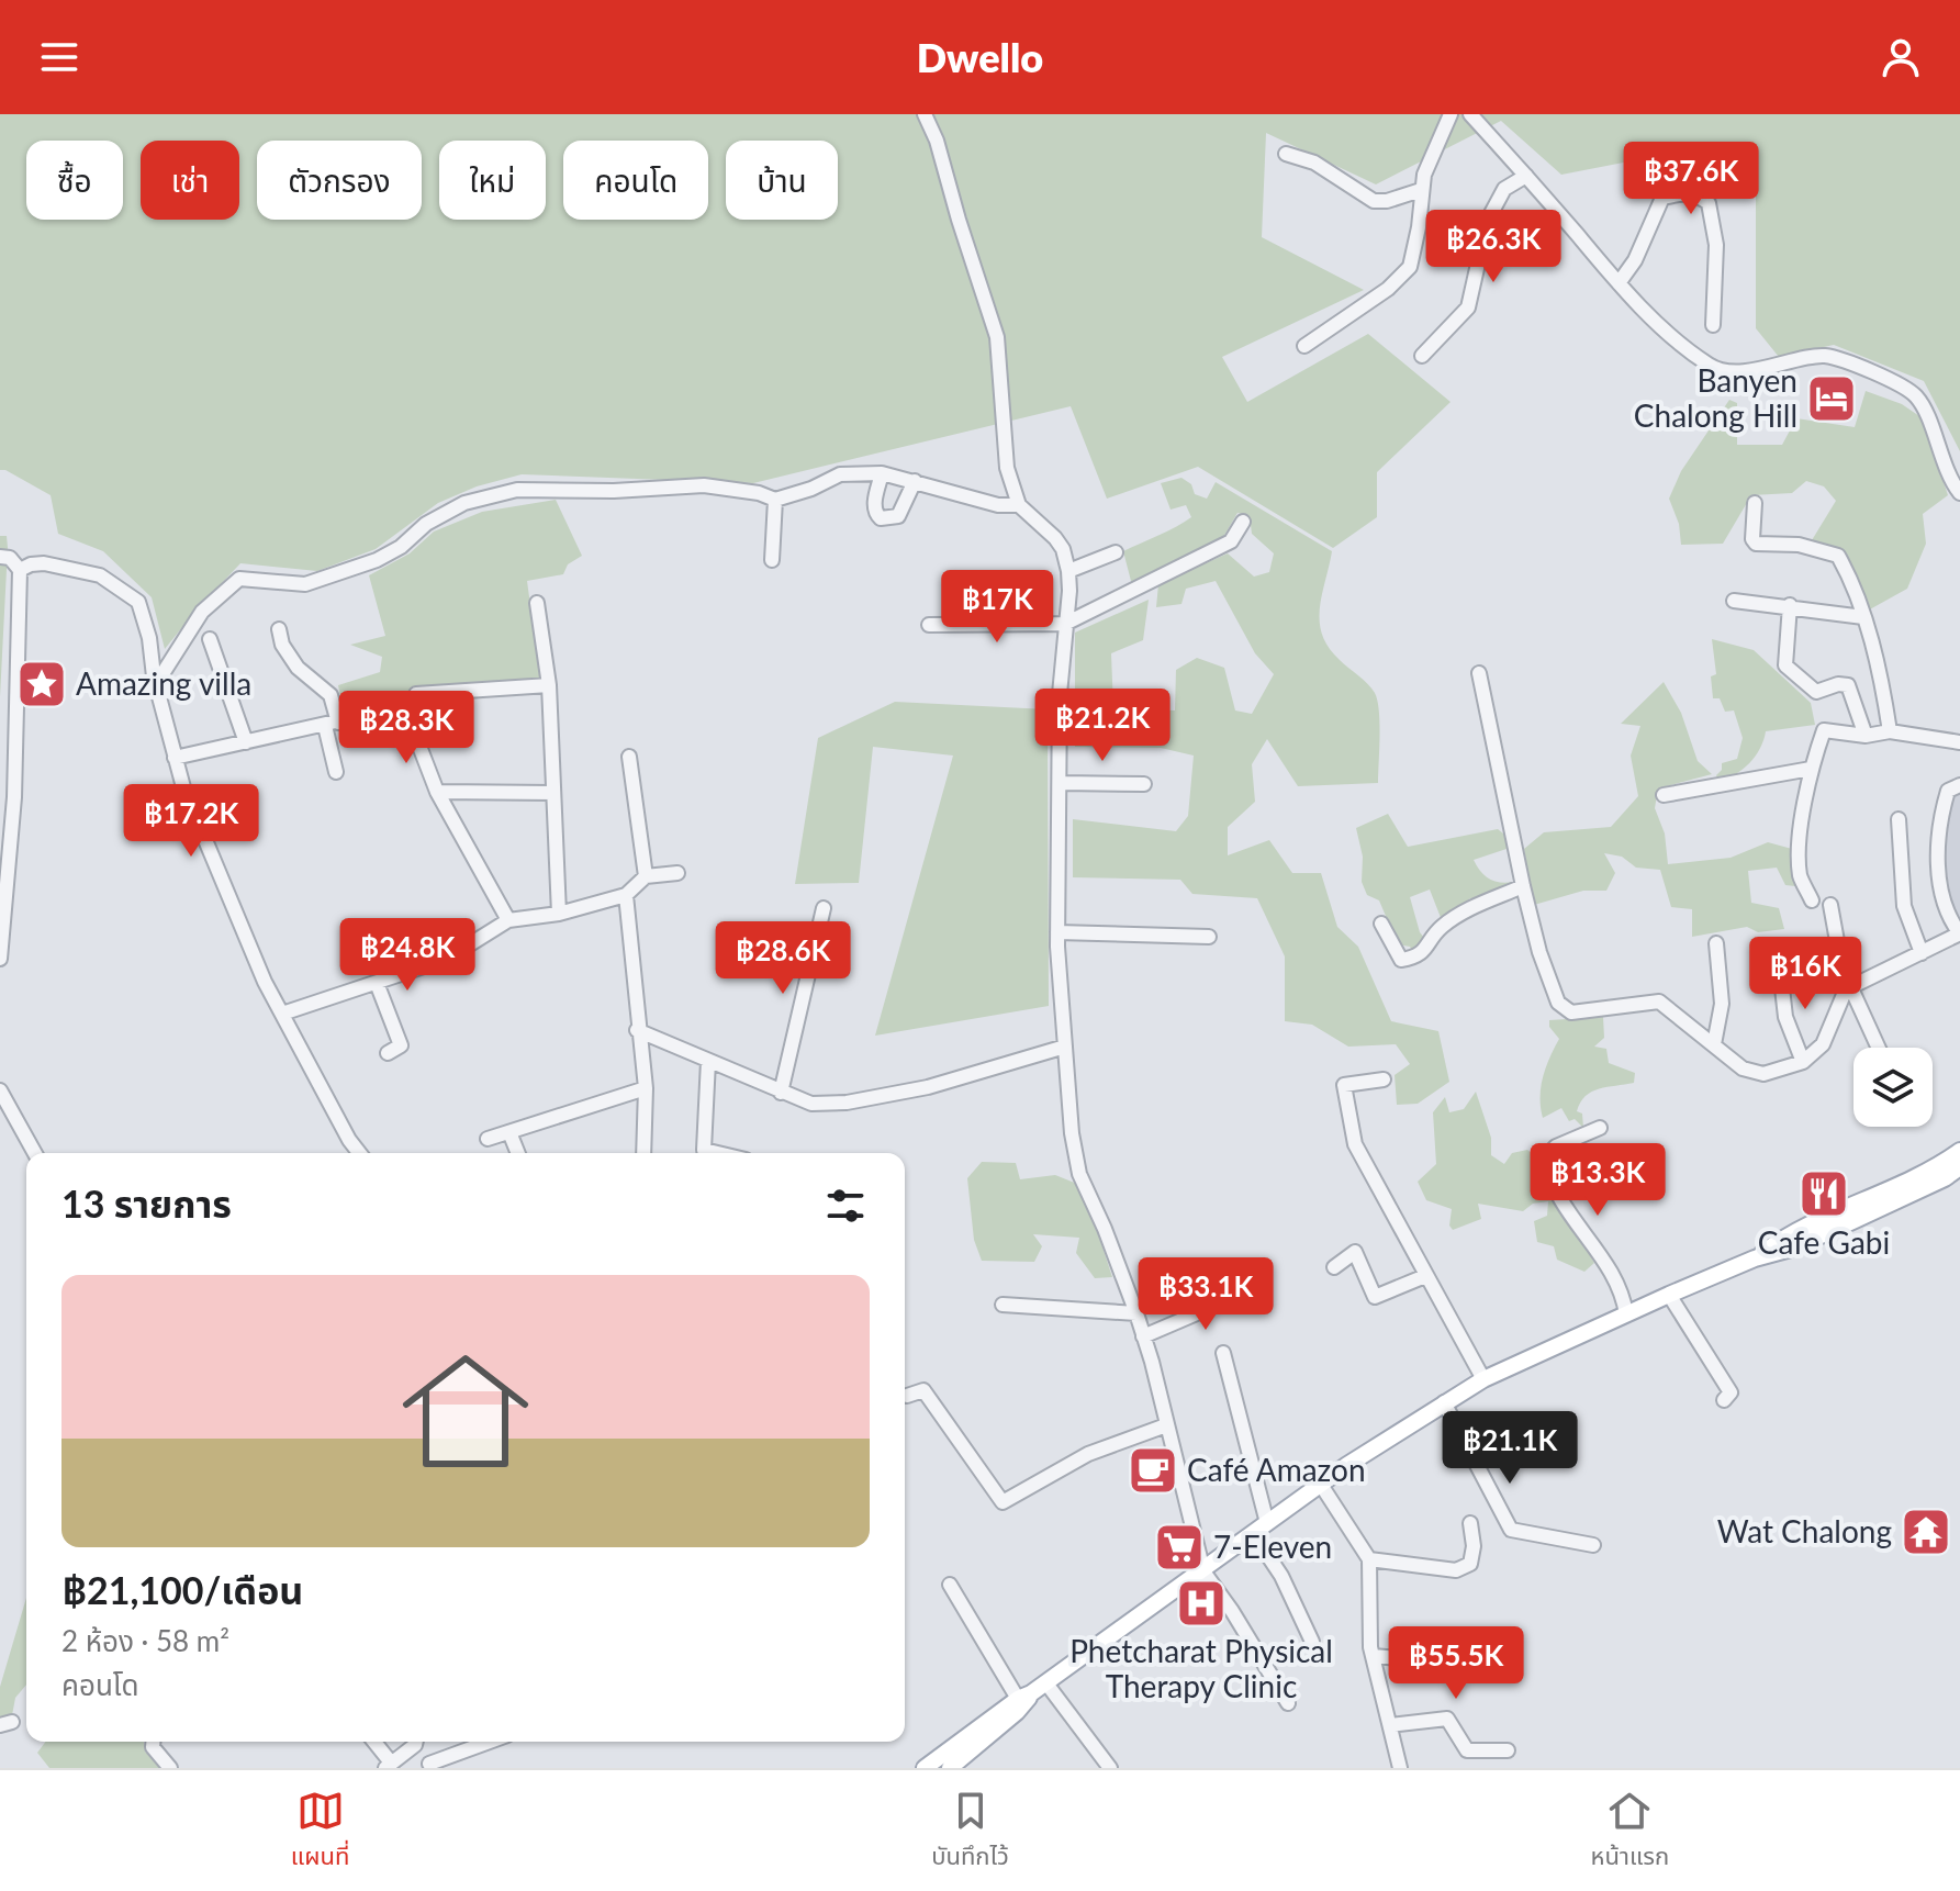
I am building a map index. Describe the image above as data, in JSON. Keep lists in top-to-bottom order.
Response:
{
  "places": {
    "hotel": ["Banyen Chalong Hill"],
    "place": ["Amazing villa"],
    "restaurant": ["Cafe Gabi"],
    "cafe": ["Café Amazon"],
    "temple": ["Wat Chalong"],
    "supermarket": ["7-Eleven"],
    "hospital": ["Phetcharat Physical Therapy Clinic"]
  },
  "page": {
    "header": "Dwello",
    "chip": [
      "ซื้อ",
      "เช่า",
      "ตัวกรอง",
      "ใหม่",
      "คอนโด",
      "บ้าน"
    ],
    "price": [
      "฿37.6K",
      "฿26.3K",
      "฿17K",
      "฿21.2K",
      "฿28.3K",
      "฿17.2K",
      "฿24.8K",
      "฿28.6K",
      "฿16K",
      "฿13.3K",
      "฿33.1K",
      "฿21.1K",
      "฿55.5K"
    ],
    "heading": "13 รายการ",
    "list": [
      {
        "name": "฿21,100/เดือน",
        "note": "2 ห้อง · 58 m² · คอนโด"
      }
    ],
    "tabs": ["แผนที่", "บันทึกไว้", "หน้าแรก"]
  }
}
